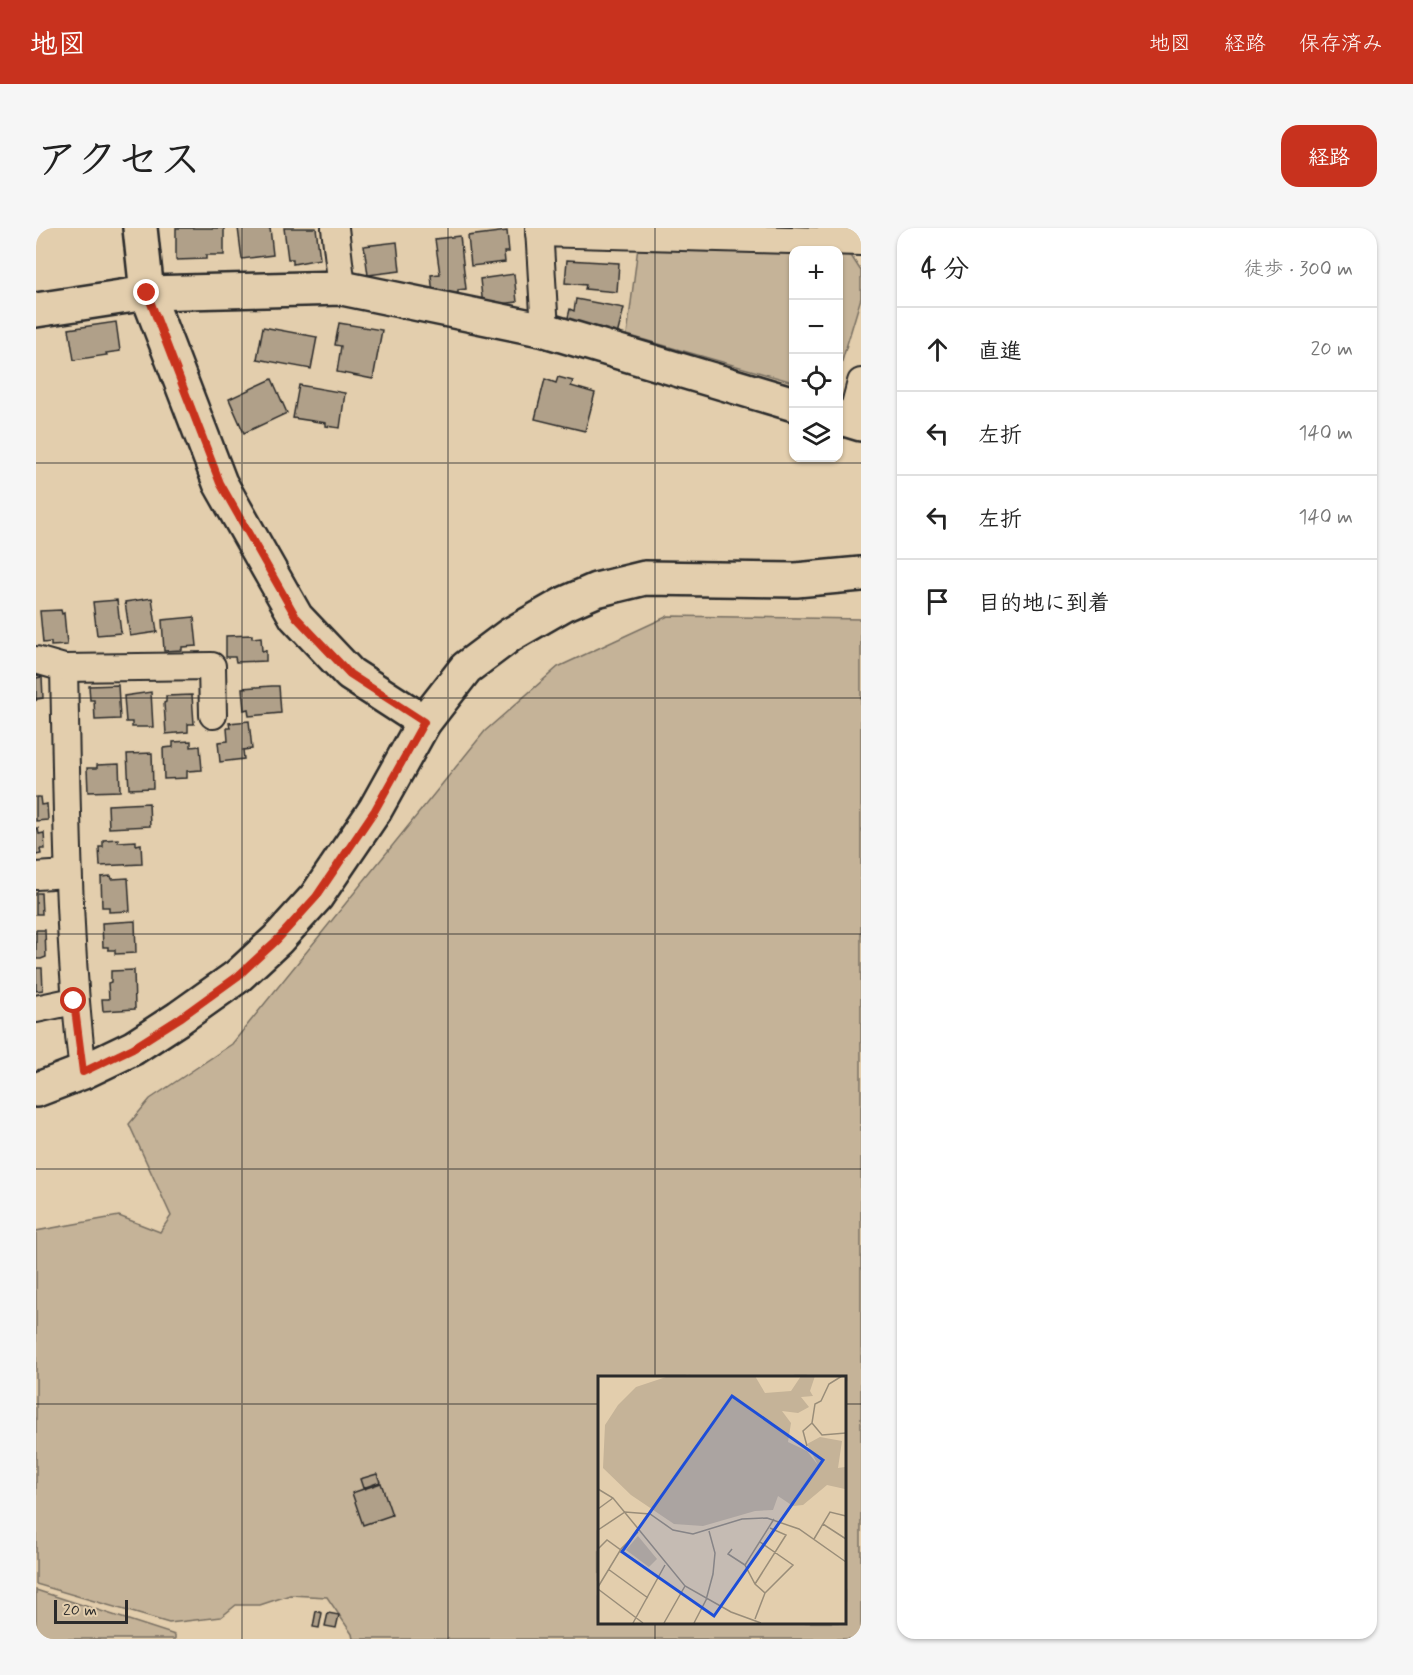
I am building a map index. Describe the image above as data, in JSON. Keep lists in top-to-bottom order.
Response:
{
  "scale_bar": "20 m",
  "page": {
    "header": "地図",
    "nav": ["地図", "経路", "保存済み"],
    "title": "アクセス",
    "buttons": "経路",
    "heading": ["4 分", "徒歩 · 300 m"],
    "map_buttons": ["+", "−"],
    "list": [
      ["直進", "20 m"],
      ["左折", "140 m"],
      ["左折", "140 m"],
      "目的地に到着"
    ],
    "scale": "20 m"
  }
}
